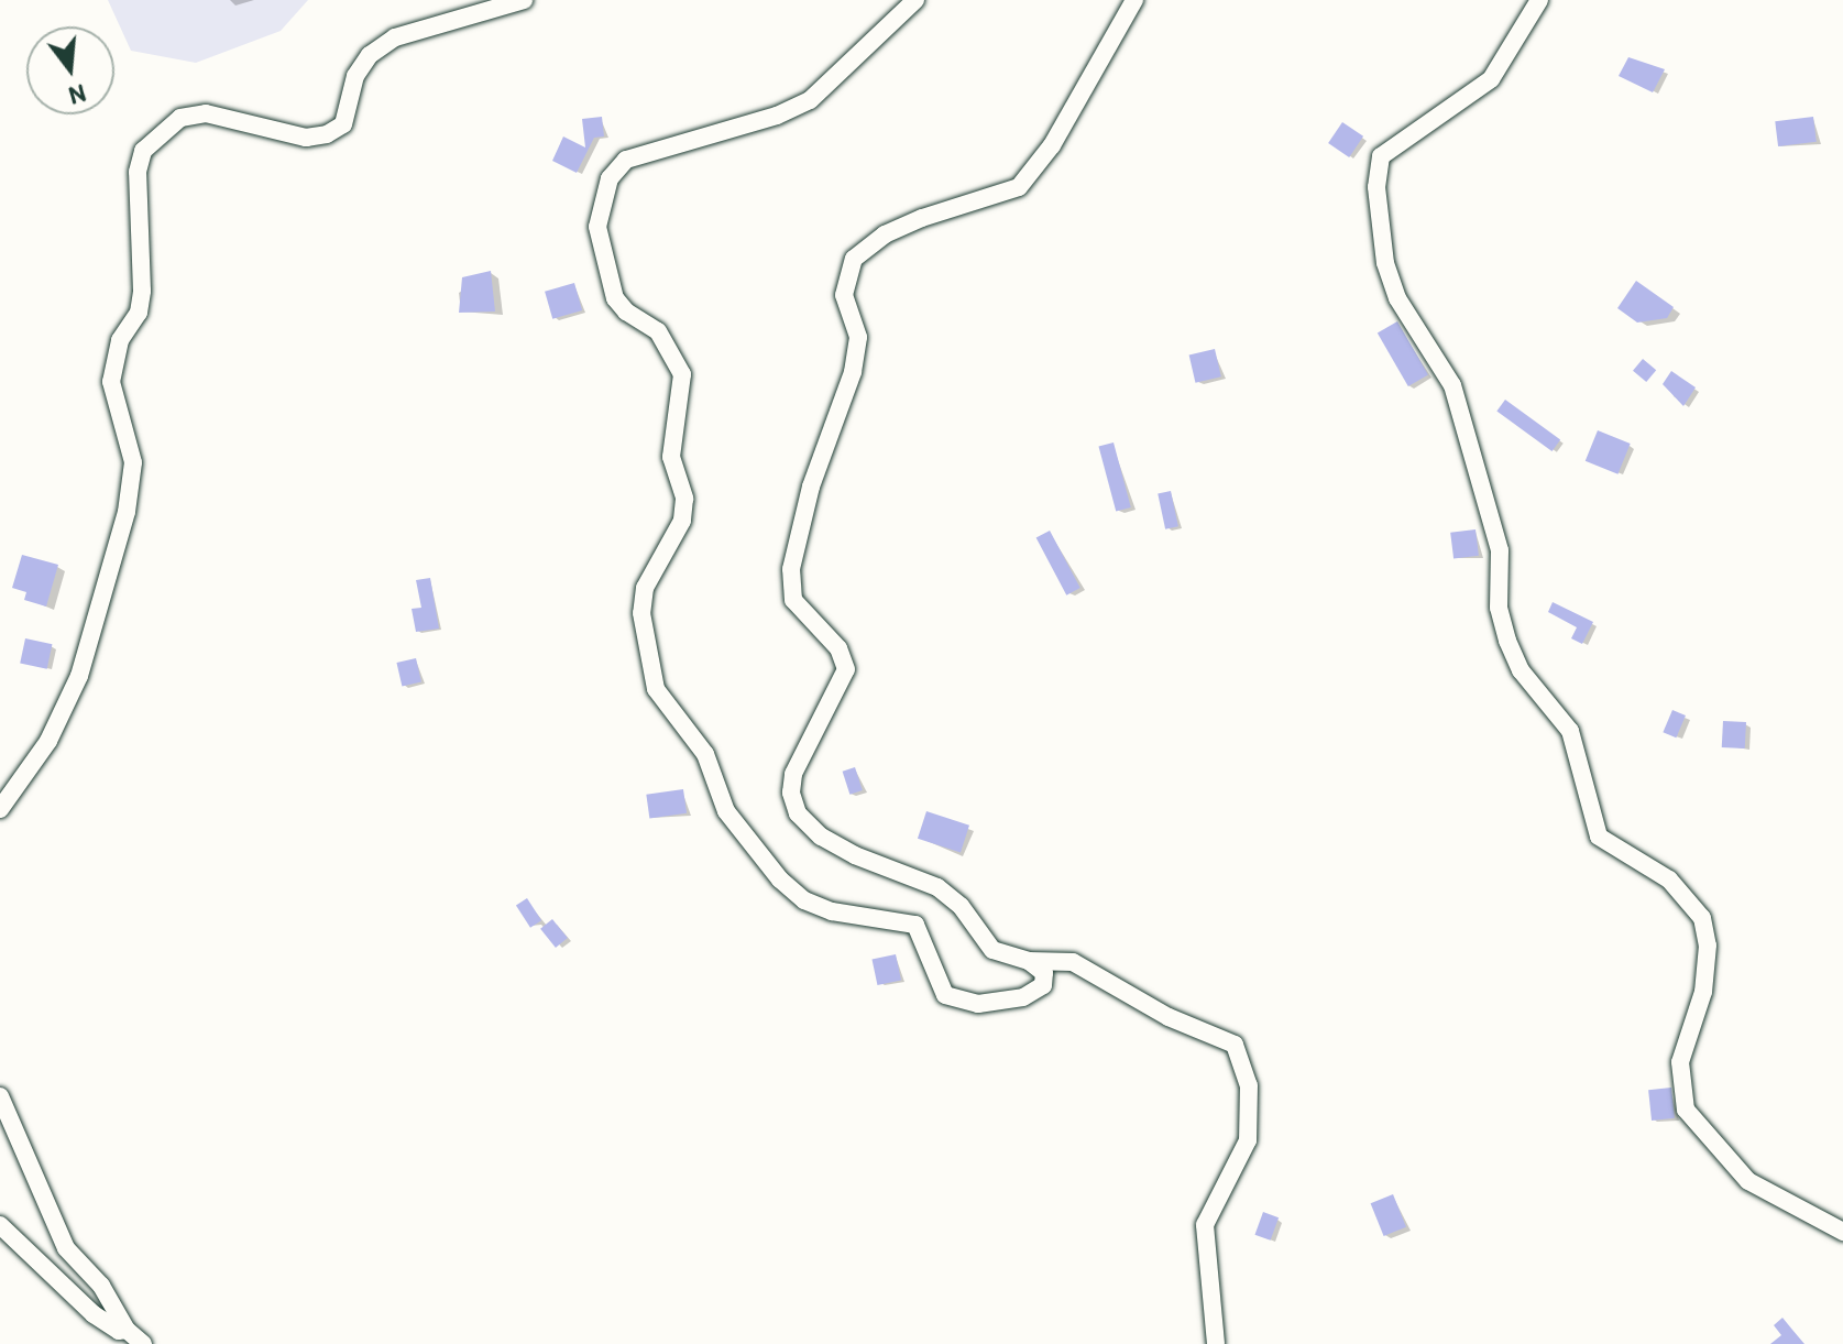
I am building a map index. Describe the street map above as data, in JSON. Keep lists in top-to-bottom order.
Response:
{
  "north": "bottom"
}
